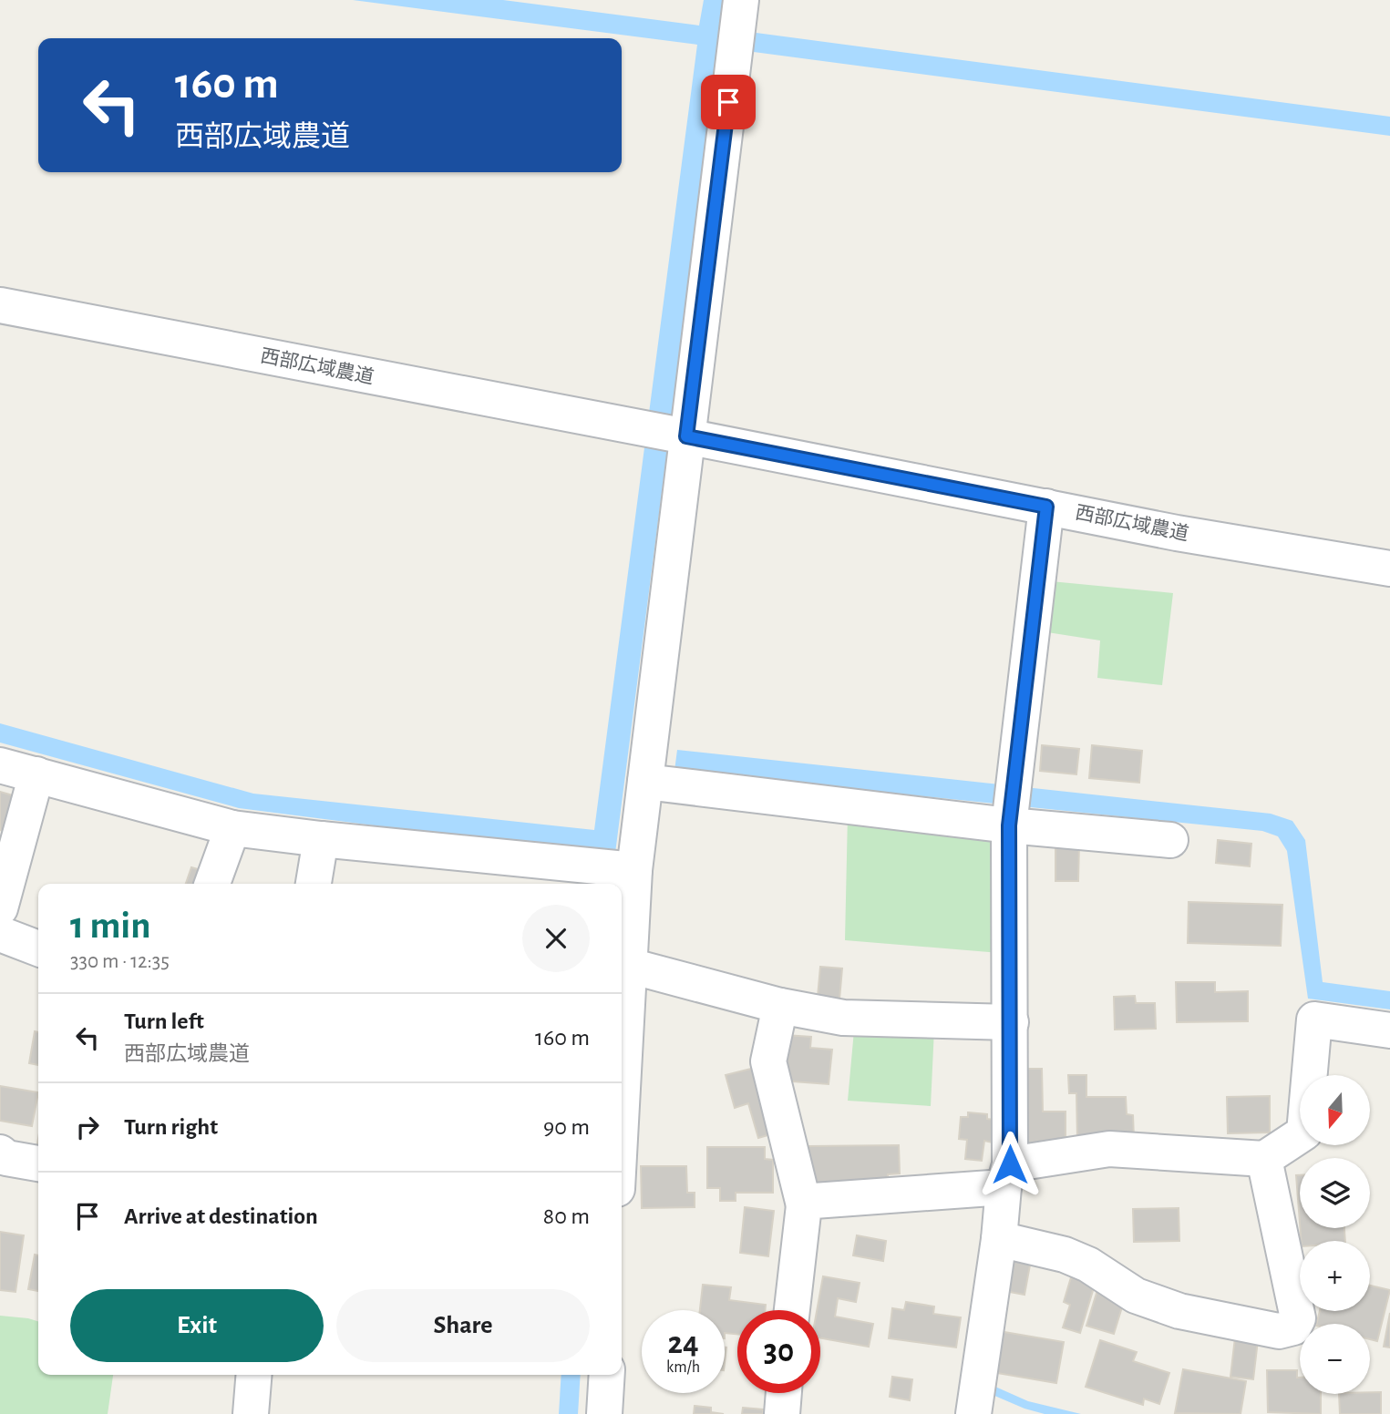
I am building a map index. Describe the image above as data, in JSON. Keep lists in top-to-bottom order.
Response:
{
  "streets": {
    "street": ["西部広域農道"]
  },
  "north": "bottom",
  "page": {
    "turn": ["160 m", "西部広域農道"],
    "heading": ["1 min", "330 m · 12:35"],
    "list": [
      {
        "name": "Turn left",
        "note": "西部広域農道",
        "value": "160 m"
      },
      {
        "name": "Turn right",
        "value": "90 m"
      },
      {
        "name": "Arrive at destination",
        "value": "80 m"
      }
    ],
    "map_buttons": ["+", "−"],
    "buttons": ["Exit", "Share"],
    "speed": "24 km/h",
    "limit": "30"
  }
}
